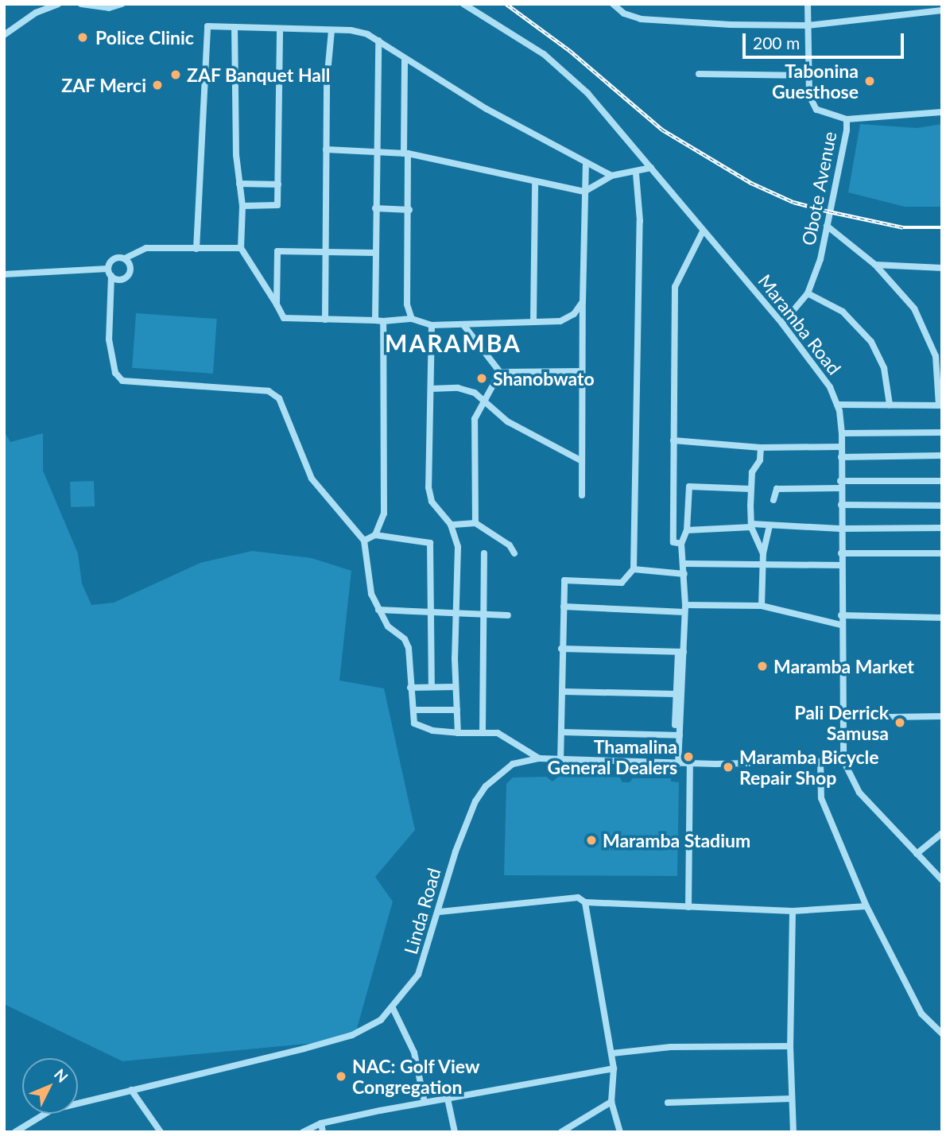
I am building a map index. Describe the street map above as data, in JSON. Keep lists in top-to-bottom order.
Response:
{
  "streets": {
    "street": ["Obote Avenue", "Maramba Road", "Linda Road"]
  },
  "crossings": [
    ["Obote Avenue", "Maramba Road"],
    ["Maramba Road", "Linda Road"]
  ],
  "districts": ["MARAMBA"],
  "places": [
    "Police Clinic",
    "ZAF Banquet Hall",
    "Tabonina Guesthose",
    "ZAF Merci",
    "Shanobwato",
    "Maramba Market",
    "Pali Derrick Samusa",
    "Thamalina General Dealers",
    "Maramba Bicycle Repair Shop",
    "Maramba Stadium",
    "NAC: Golf View Congregation"
  ],
  "scale_bar": "200 m",
  "north": "top right"
}
